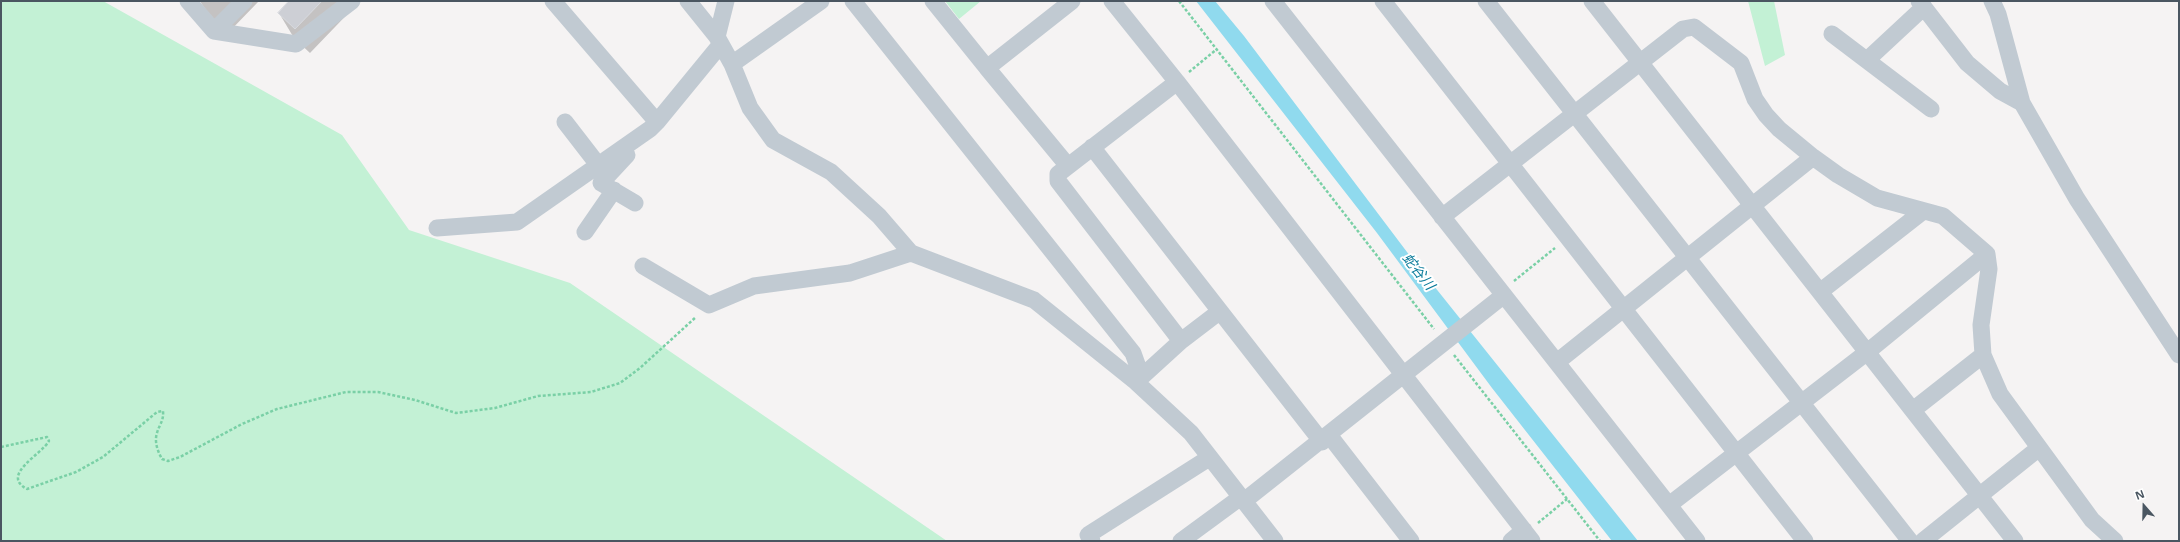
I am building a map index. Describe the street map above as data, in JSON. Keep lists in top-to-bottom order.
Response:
{
  "water": ["蛇谷川"],
  "north": "top"
}
